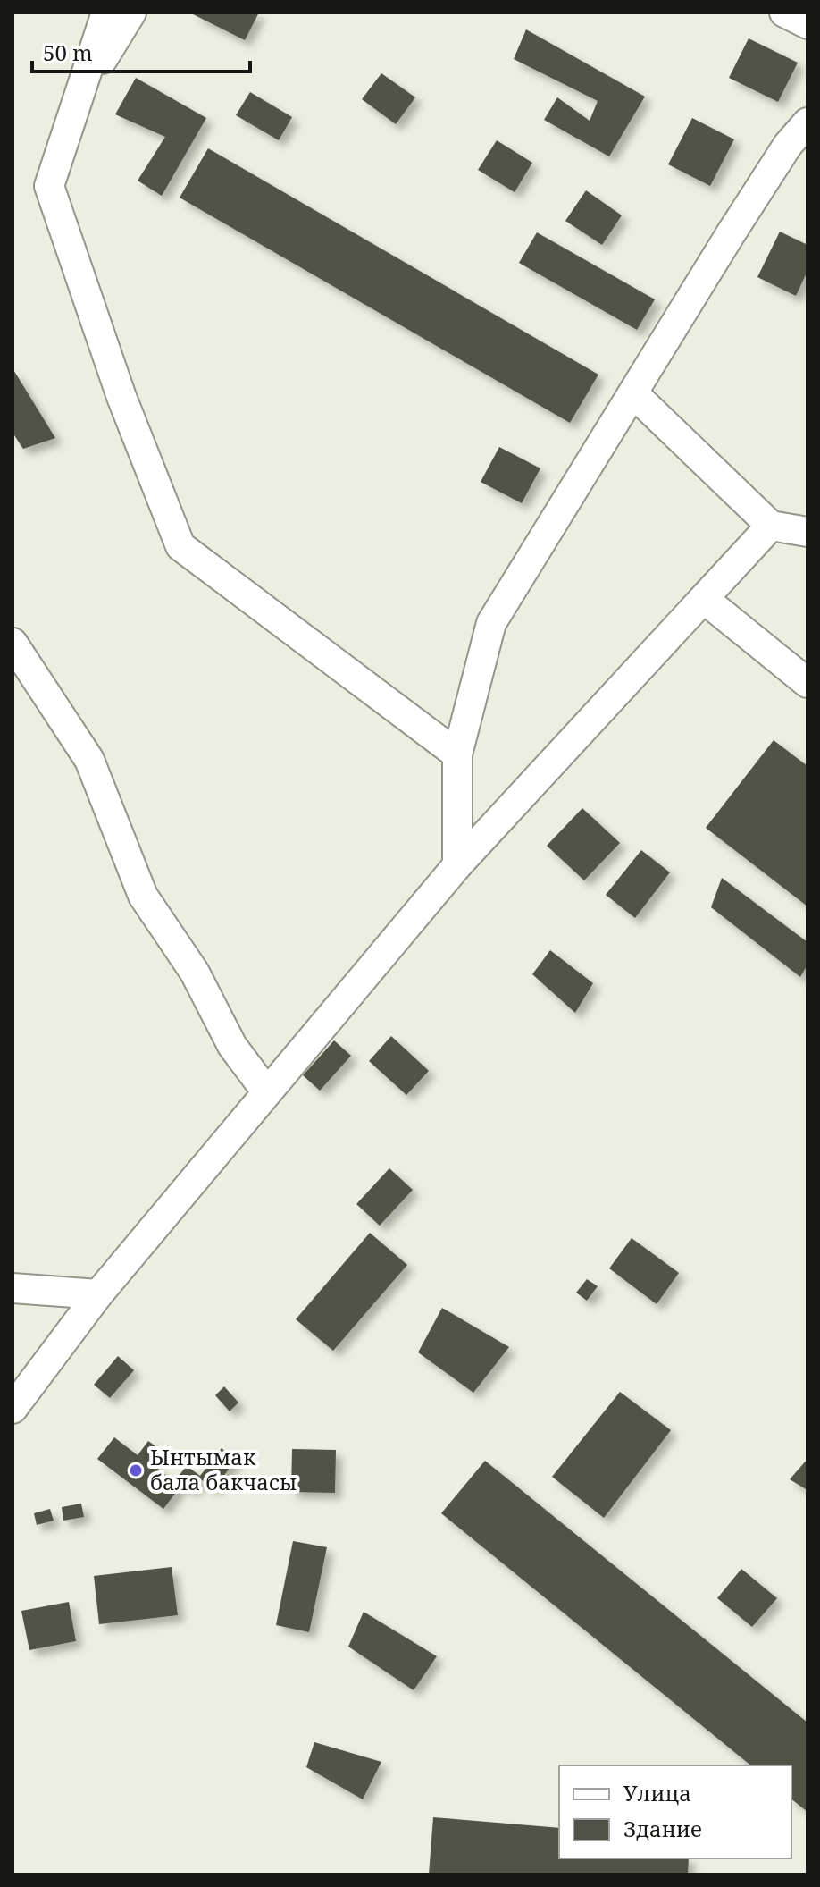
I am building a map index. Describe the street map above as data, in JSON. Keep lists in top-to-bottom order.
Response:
{
  "places": ["Ынтымак бала бакчасы"],
  "legend": ["Улица", "Здание"],
  "scale_bar": "50 m"
}
